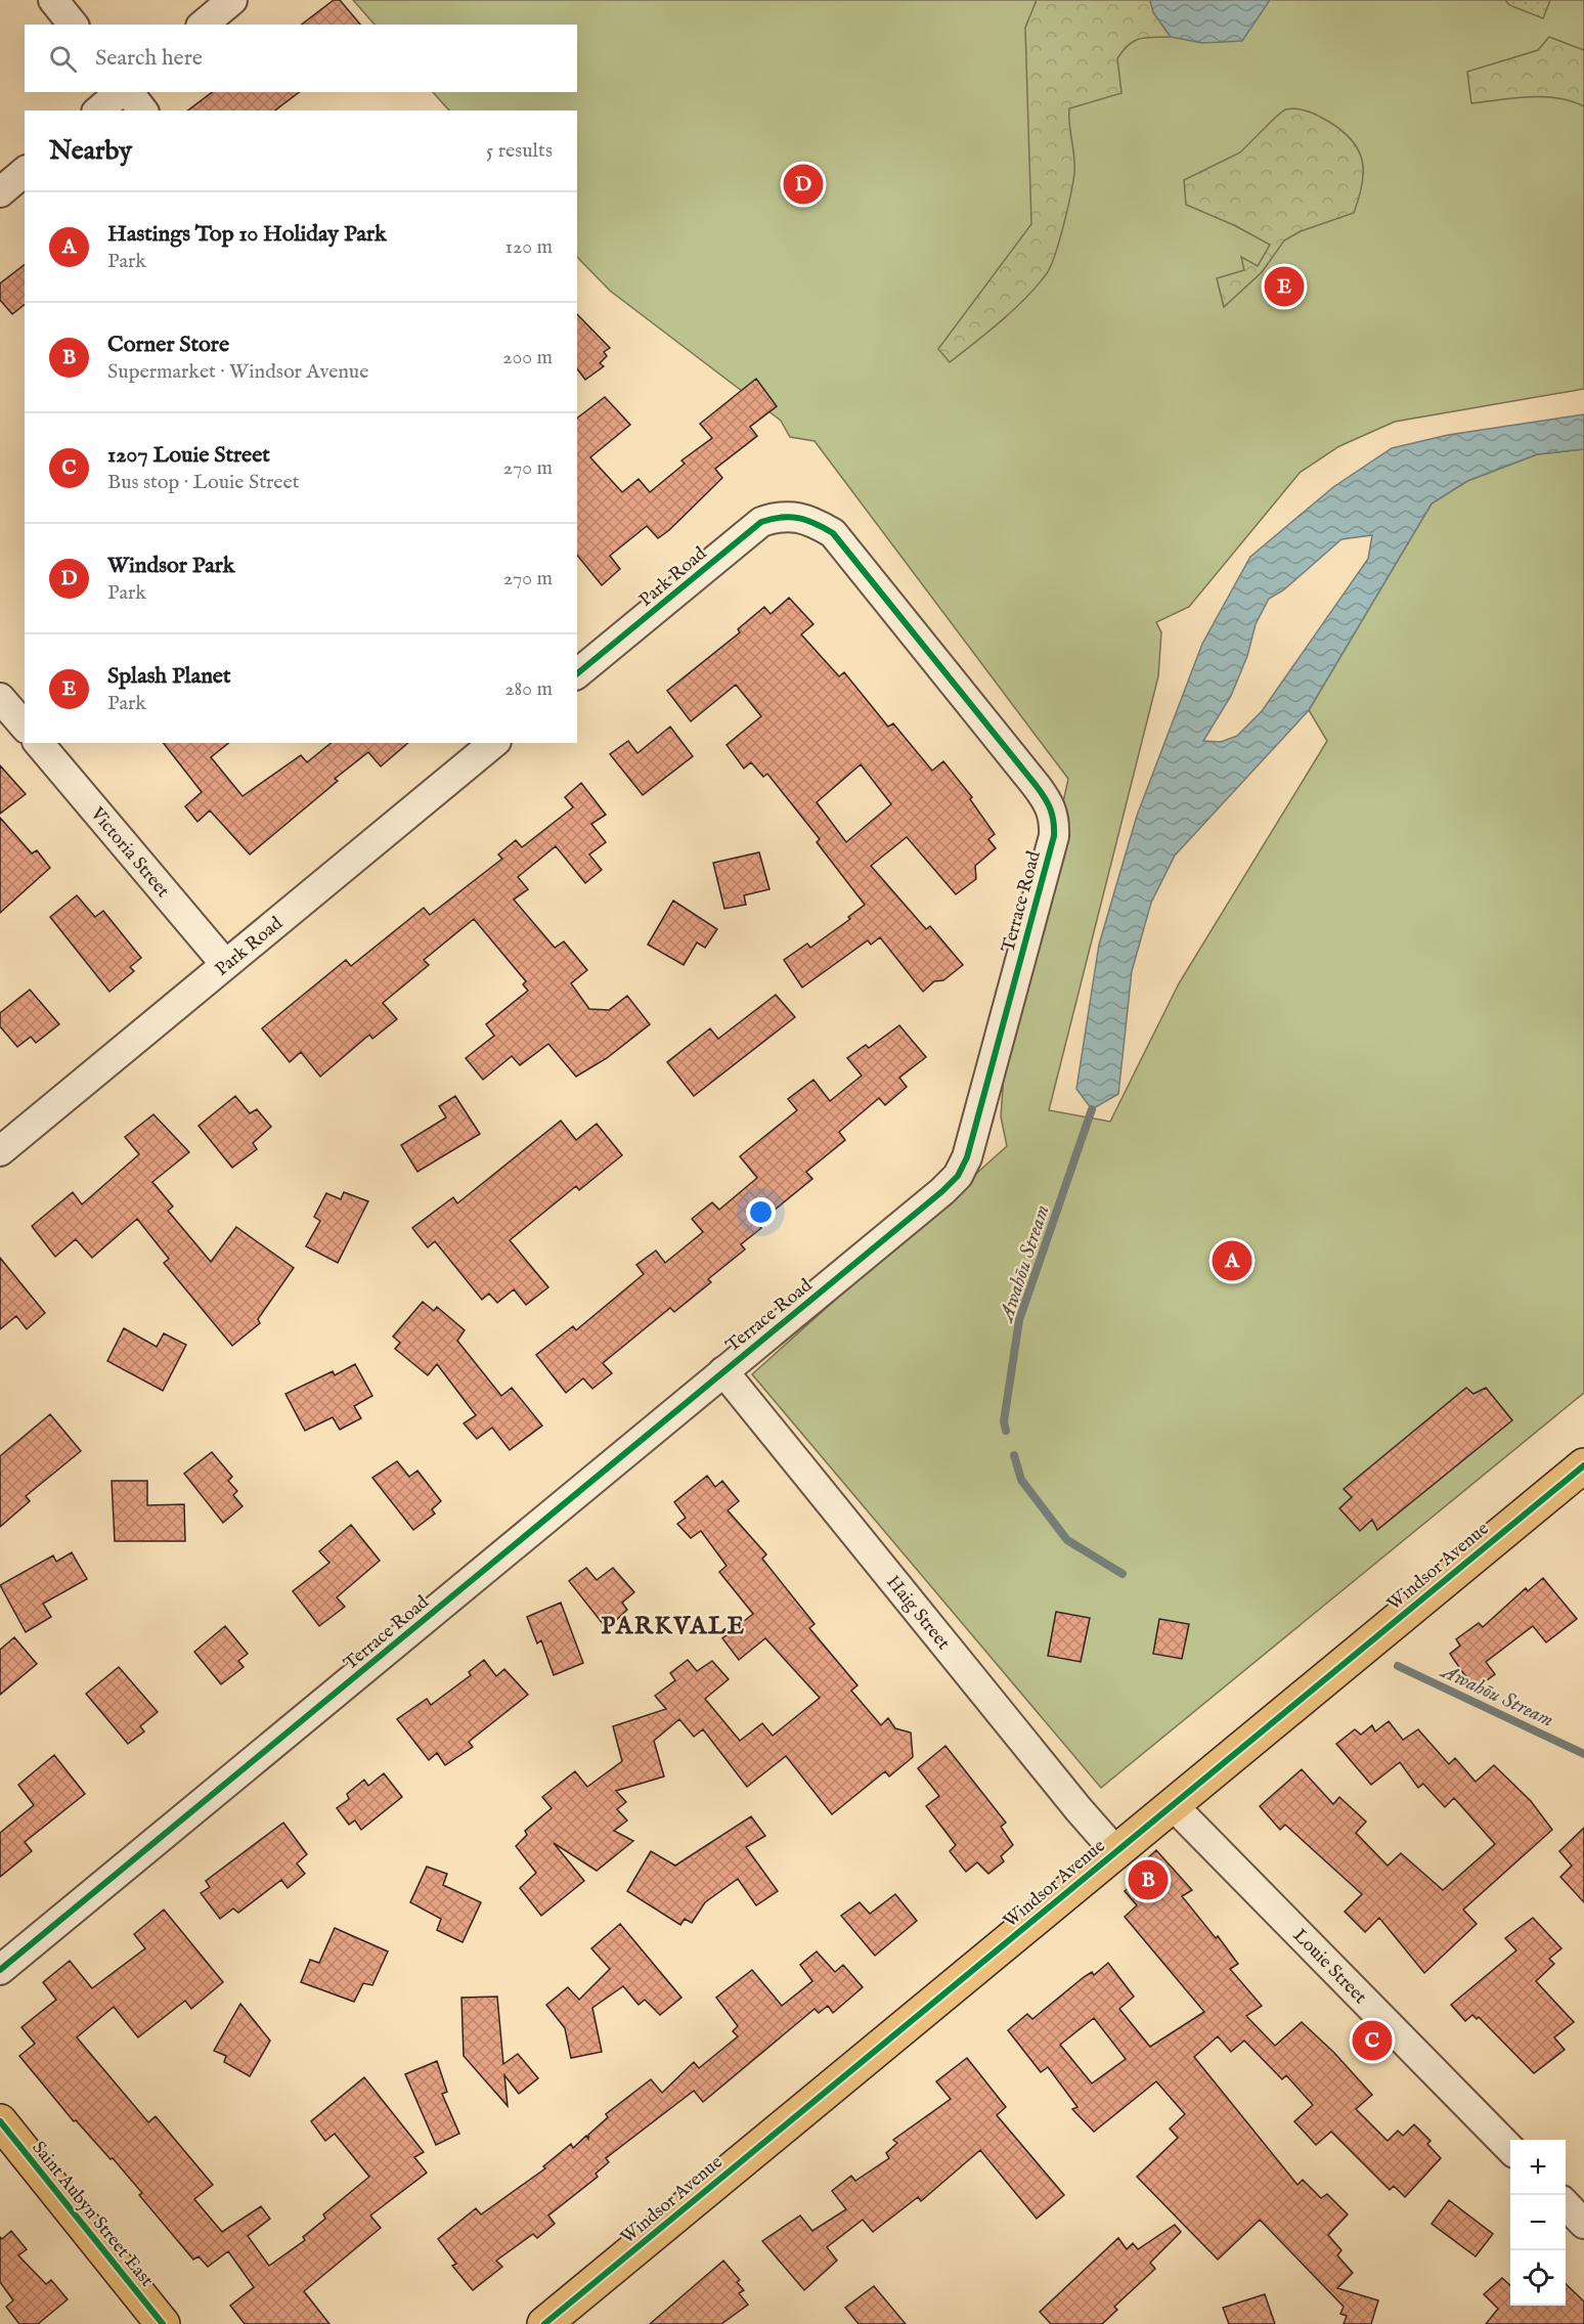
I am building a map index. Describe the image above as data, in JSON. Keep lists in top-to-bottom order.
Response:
{
  "streets": {
    "main road": ["Windsor Avenue", "Saint Aubyn Street East"],
    "street": [
      "Park Road",
      "Victoria Street",
      "Terrace Road",
      "Haig Street",
      "Louie Street"
    ]
  },
  "crossings": [
    ["Park Road", "Victoria Street"],
    ["Park Road", "Terrace Road"],
    ["Terrace Road", "Haig Street"],
    ["Windsor Avenue", "Haig Street"],
    ["Windsor Avenue", "Louie Street"]
  ],
  "districts": ["PARKVALE"],
  "water": ["Awahōu Stream"],
  "page": {
    "search": "Search here",
    "heading": ["Nearby", "5 results"],
    "pins": [
      "D",
      "E",
      "A",
      "B",
      "C"
    ],
    "list": [
      {
        "mark": "A",
        "name": "Hastings Top 10 Holiday Park",
        "note": "Park",
        "value": "120 m"
      },
      {
        "mark": "B",
        "name": "Corner Store",
        "note": "Supermarket · Windsor Avenue",
        "value": "200 m"
      },
      {
        "mark": "C",
        "name": "1207 Louie Street",
        "note": "Bus stop · Louie Street",
        "value": "270 m"
      },
      {
        "mark": "D",
        "name": "Windsor Park",
        "note": "Park",
        "value": "270 m"
      },
      {
        "mark": "E",
        "name": "Splash Planet",
        "note": "Park",
        "value": "280 m"
      }
    ],
    "map_buttons": ["+", "−"]
  }
}
